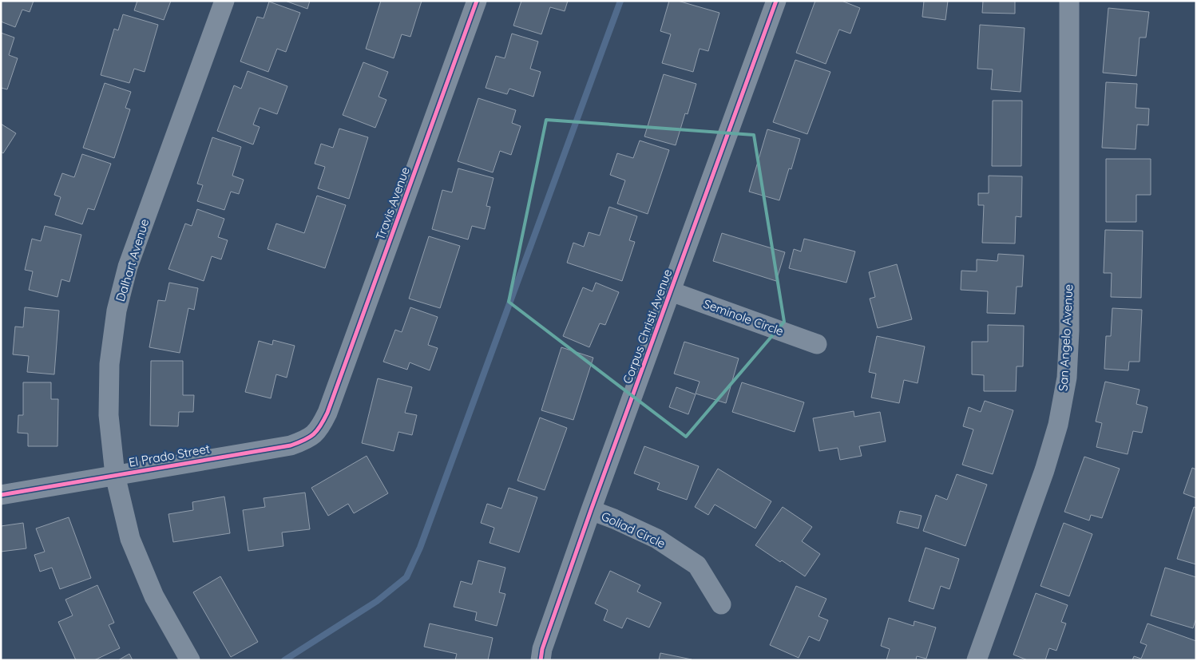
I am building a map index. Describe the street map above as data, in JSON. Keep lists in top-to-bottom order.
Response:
{
  "streets": {
    "street": [
      "Travis Avenue",
      "Dalhart Avenue",
      "Seminole Circle",
      "Corpus Christi Avenue",
      "San Angelo Avenue",
      "El Prado Street",
      "Goliad Circle"
    ]
  },
  "crossings": [
    ["Travis Avenue", "El Prado Street"],
    ["Dalhart Avenue", "El Prado Street"],
    ["Seminole Circle", "Corpus Christi Avenue"],
    ["Corpus Christi Avenue", "Goliad Circle"]
  ]
}
